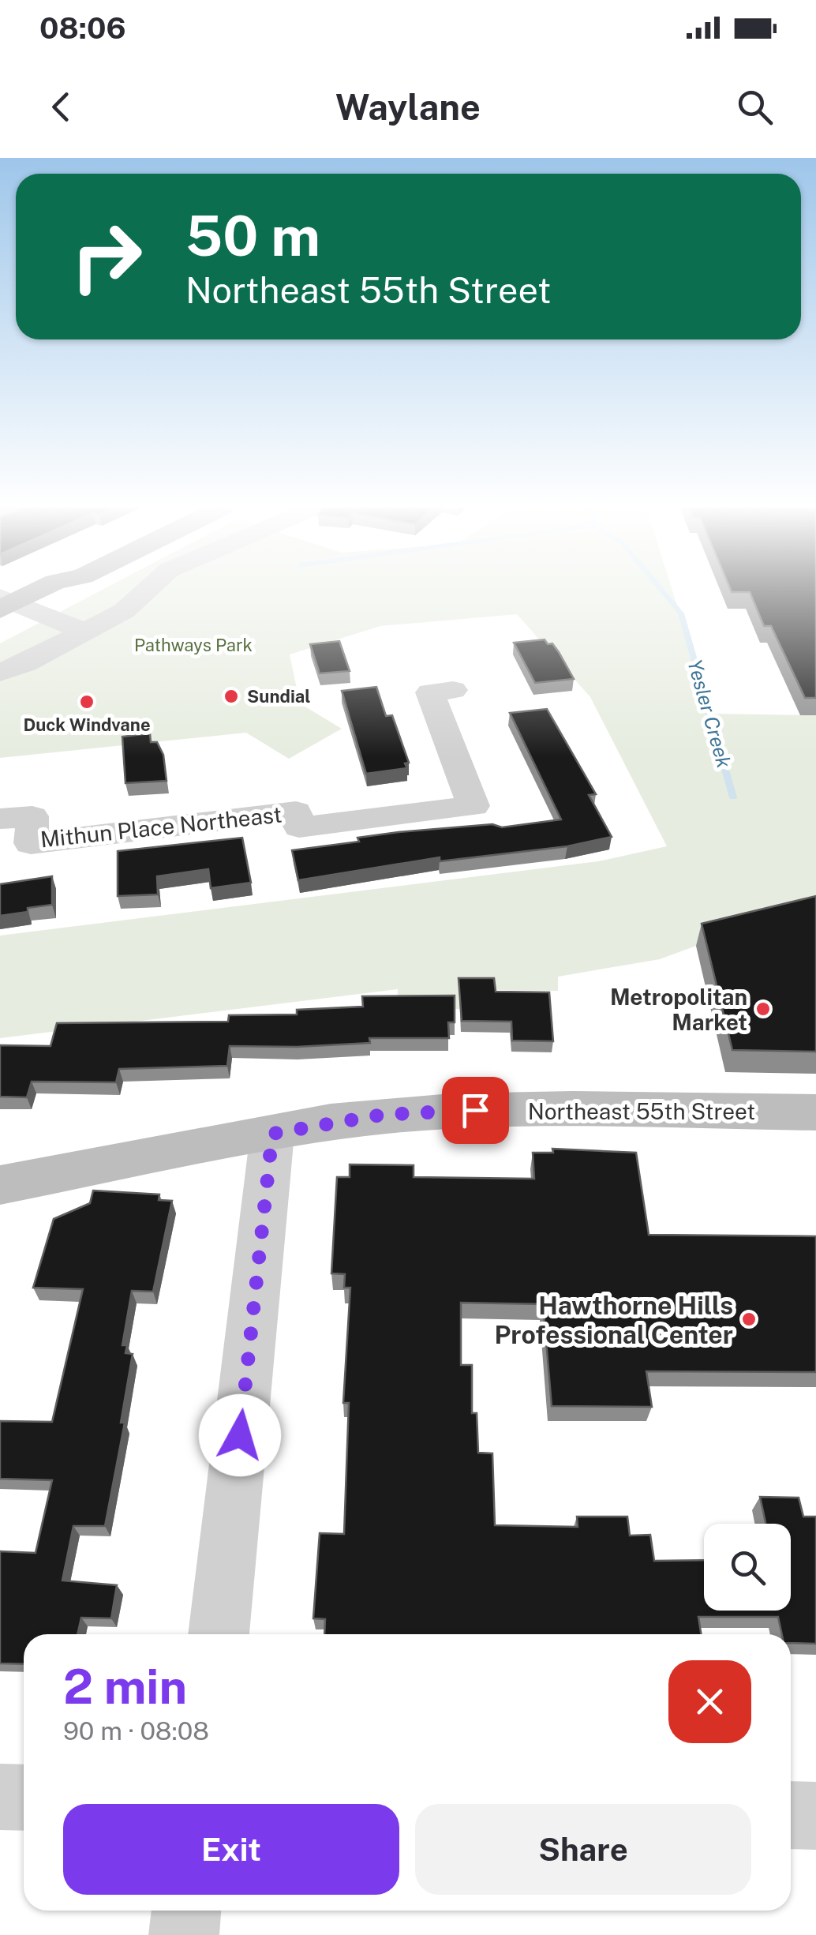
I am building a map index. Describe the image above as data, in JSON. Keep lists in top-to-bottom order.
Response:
{
  "streets": {
    "main road": ["Northeast 55th Street"],
    "street": ["Mithun Place Northeast"]
  },
  "water": ["Yesler Creek"],
  "parks": ["Pathways Park"],
  "places": [
    "Sundial",
    "Duck Windvane",
    "Metropolitan Market",
    "Hawthorne Hills Professional Center"
  ],
  "page": {
    "status": "08:06",
    "header": "Waylane",
    "turn": ["50 m", "Northeast 55th Street"],
    "heading": ["2 min", "90 m · 08:08"],
    "buttons": ["Exit", "Share"]
  }
}
